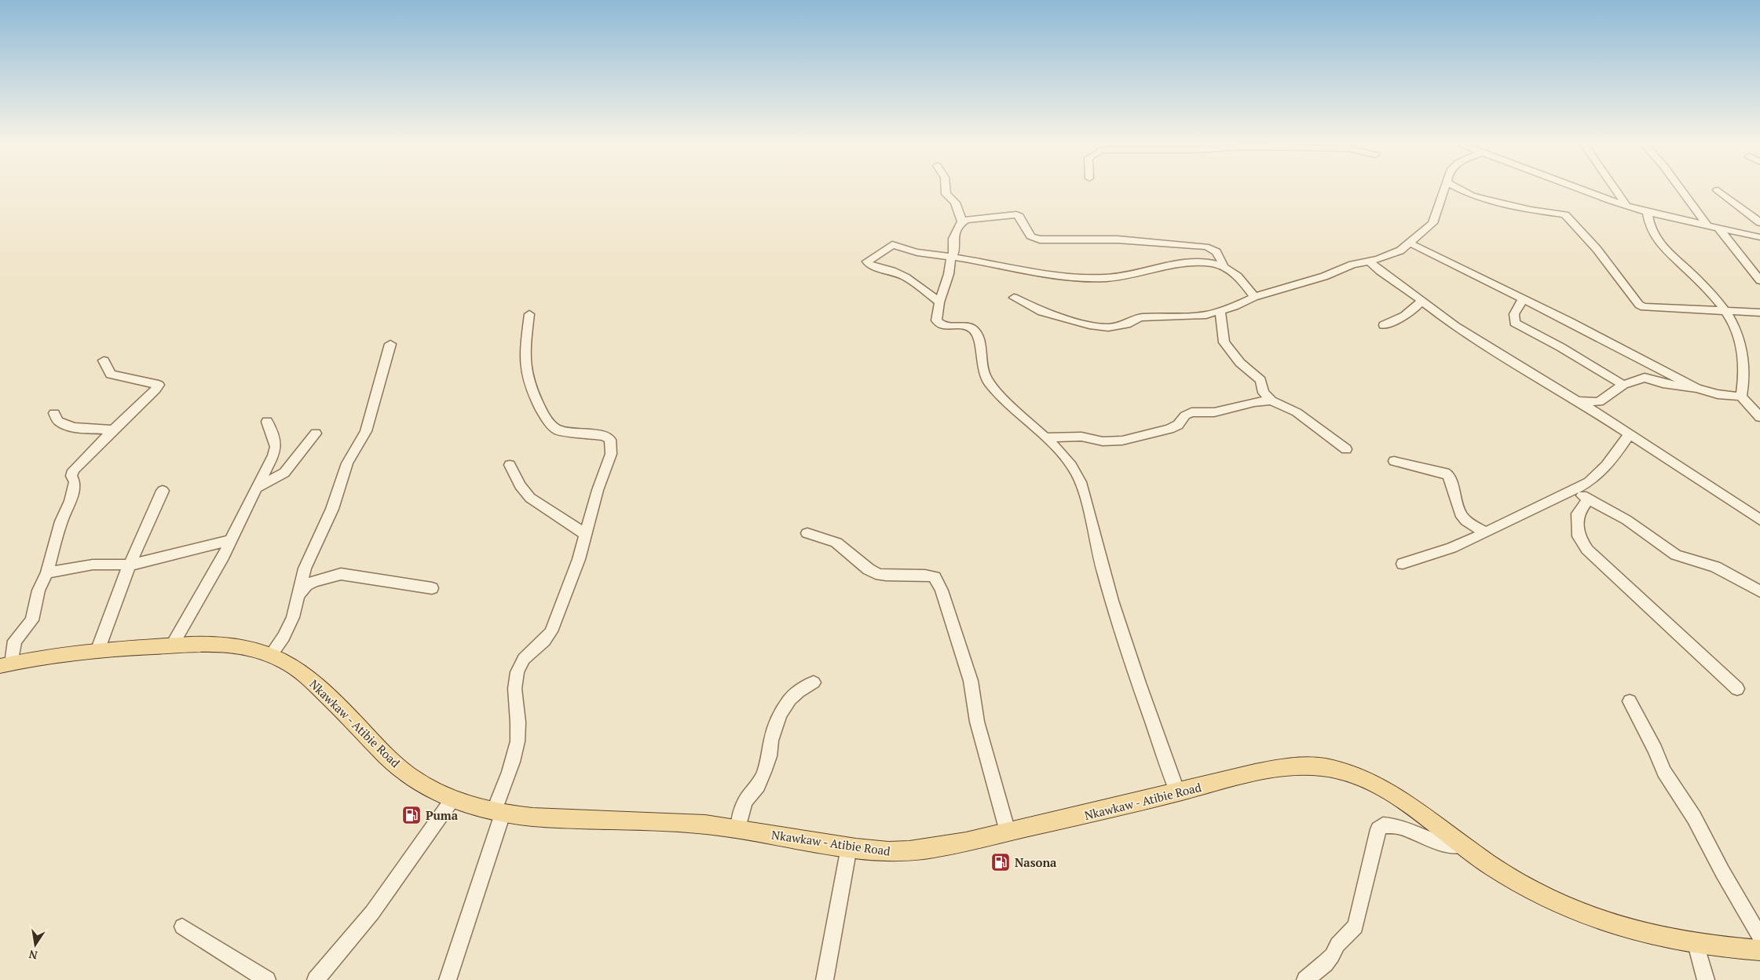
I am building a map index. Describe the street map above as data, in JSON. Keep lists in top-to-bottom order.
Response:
{
  "streets": {
    "main road": ["Nkawkaw - Atibie Road"]
  },
  "places": {
    "fuel station": ["Puma", "Nasona"]
  },
  "north": "bottom"
}
